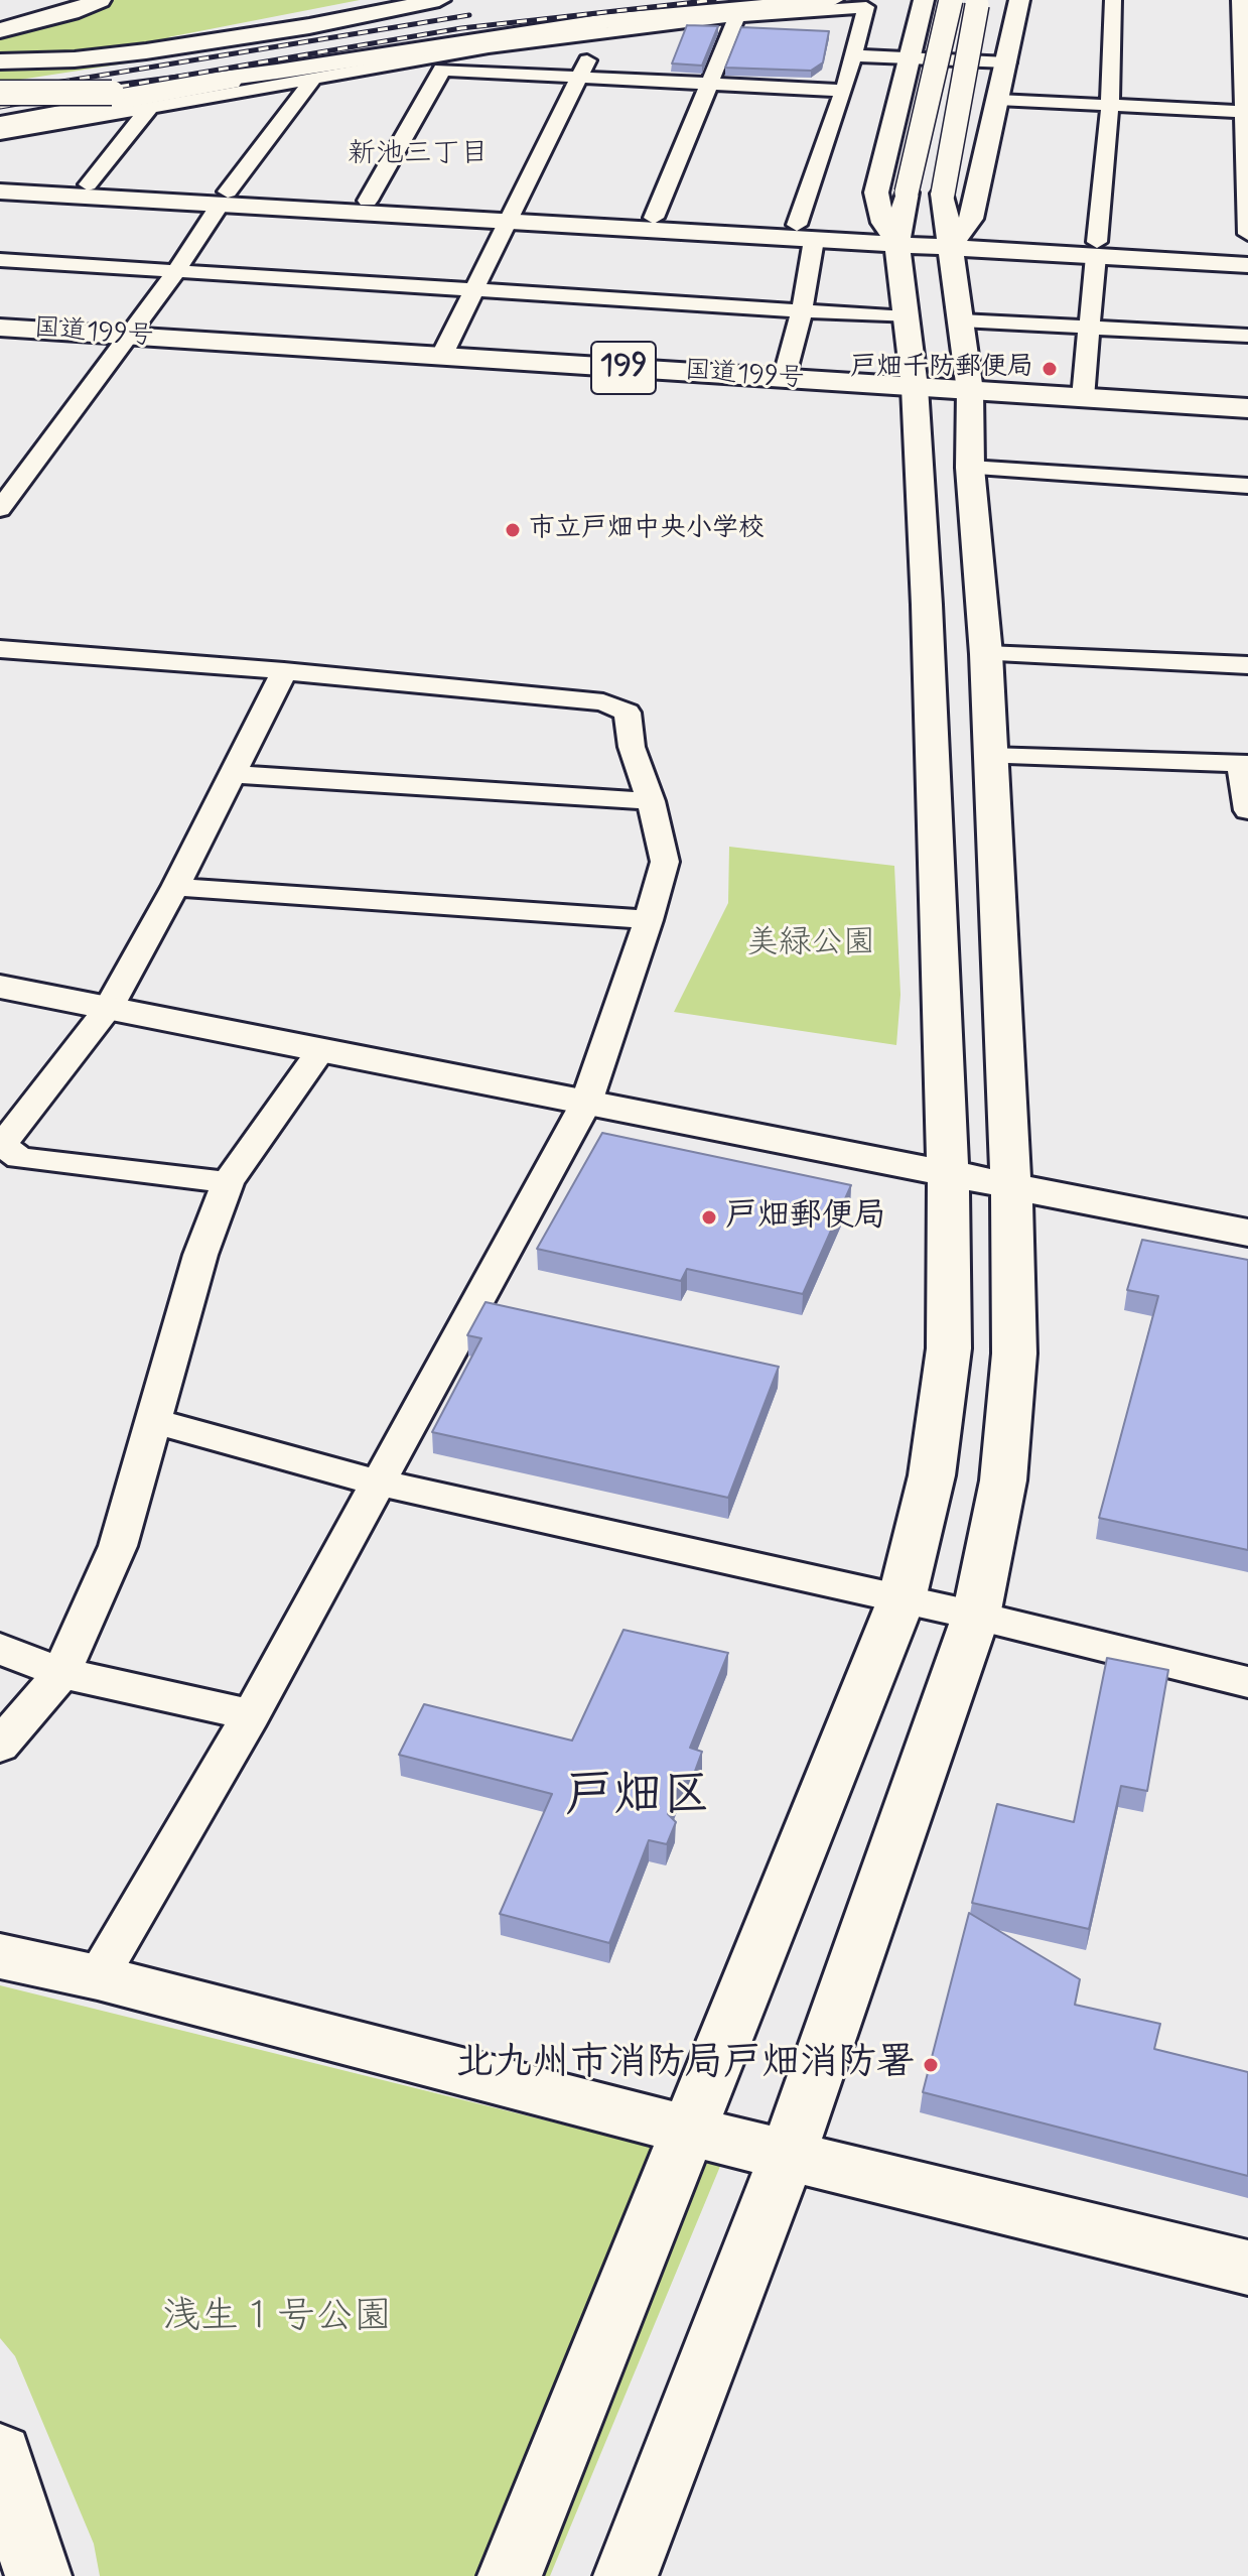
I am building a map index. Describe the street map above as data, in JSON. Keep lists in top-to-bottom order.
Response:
{
  "streets": {
    "main road": ["国道199号", "199"]
  },
  "districts": ["新池三丁目", "戸畑区"],
  "parks": ["美緑公園", "浅生１号公園"],
  "places": [
    "戸畑千防郵便局",
    "市立戸畑中央小学校",
    "戸畑郵便局",
    "北九州市消防局戸畑消防署"
  ]
}
